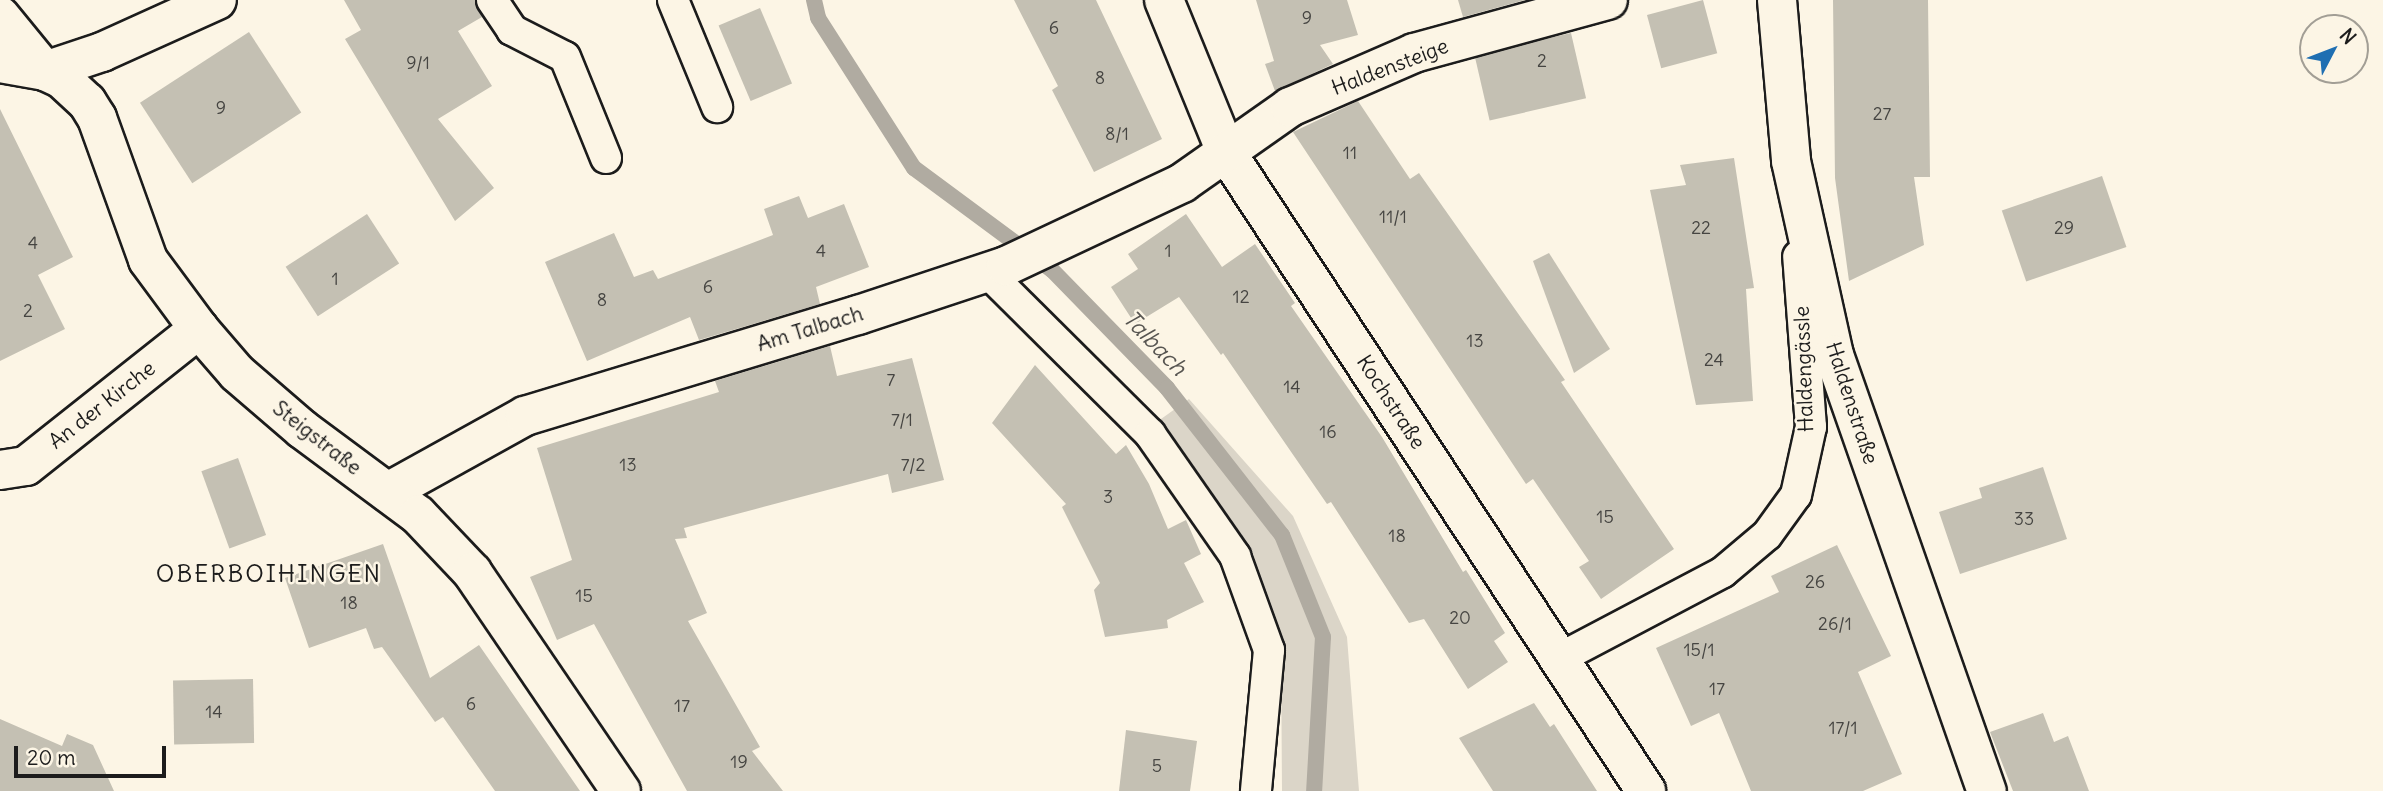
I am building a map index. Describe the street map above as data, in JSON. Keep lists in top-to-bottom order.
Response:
{
  "streets": {
    "street": [
      "Haldensteige",
      "Am Talbach",
      "Kochstraße",
      "Haldenstraße",
      "An der Kirche",
      "Steigstraße"
    ],
    "lane": ["Haldengässle"]
  },
  "crossings": [
    ["Haldensteige", "Am Talbach"],
    ["Haldensteige", "Kochstraße"],
    ["Am Talbach", "Kochstraße"],
    ["Am Talbach", "Steigstraße"],
    ["Haldengässle", "Kochstraße"],
    ["Haldengässle", "Haldenstraße"],
    ["An der Kirche", "Steigstraße"]
  ],
  "districts": ["OBERBOIHINGEN"],
  "water": ["Talbach"],
  "house_numbers": [
    "9",
    "6",
    "2",
    "9/1",
    "8",
    "9",
    "27",
    "8/1",
    "11",
    "11/1",
    "22",
    "29",
    "4",
    "4",
    "1",
    "1",
    "6",
    "12",
    "8",
    "2",
    "13",
    "24",
    "7",
    "14",
    "7/1",
    "16",
    "13",
    "7/2",
    "3",
    "15",
    "33",
    "18",
    "26",
    "15",
    "18",
    "20",
    "26/1",
    "15/1",
    "17",
    "6",
    "17",
    "14",
    "17/1",
    "19",
    "5"
  ],
  "scale_bar": "20 m",
  "north": "top right"
}
